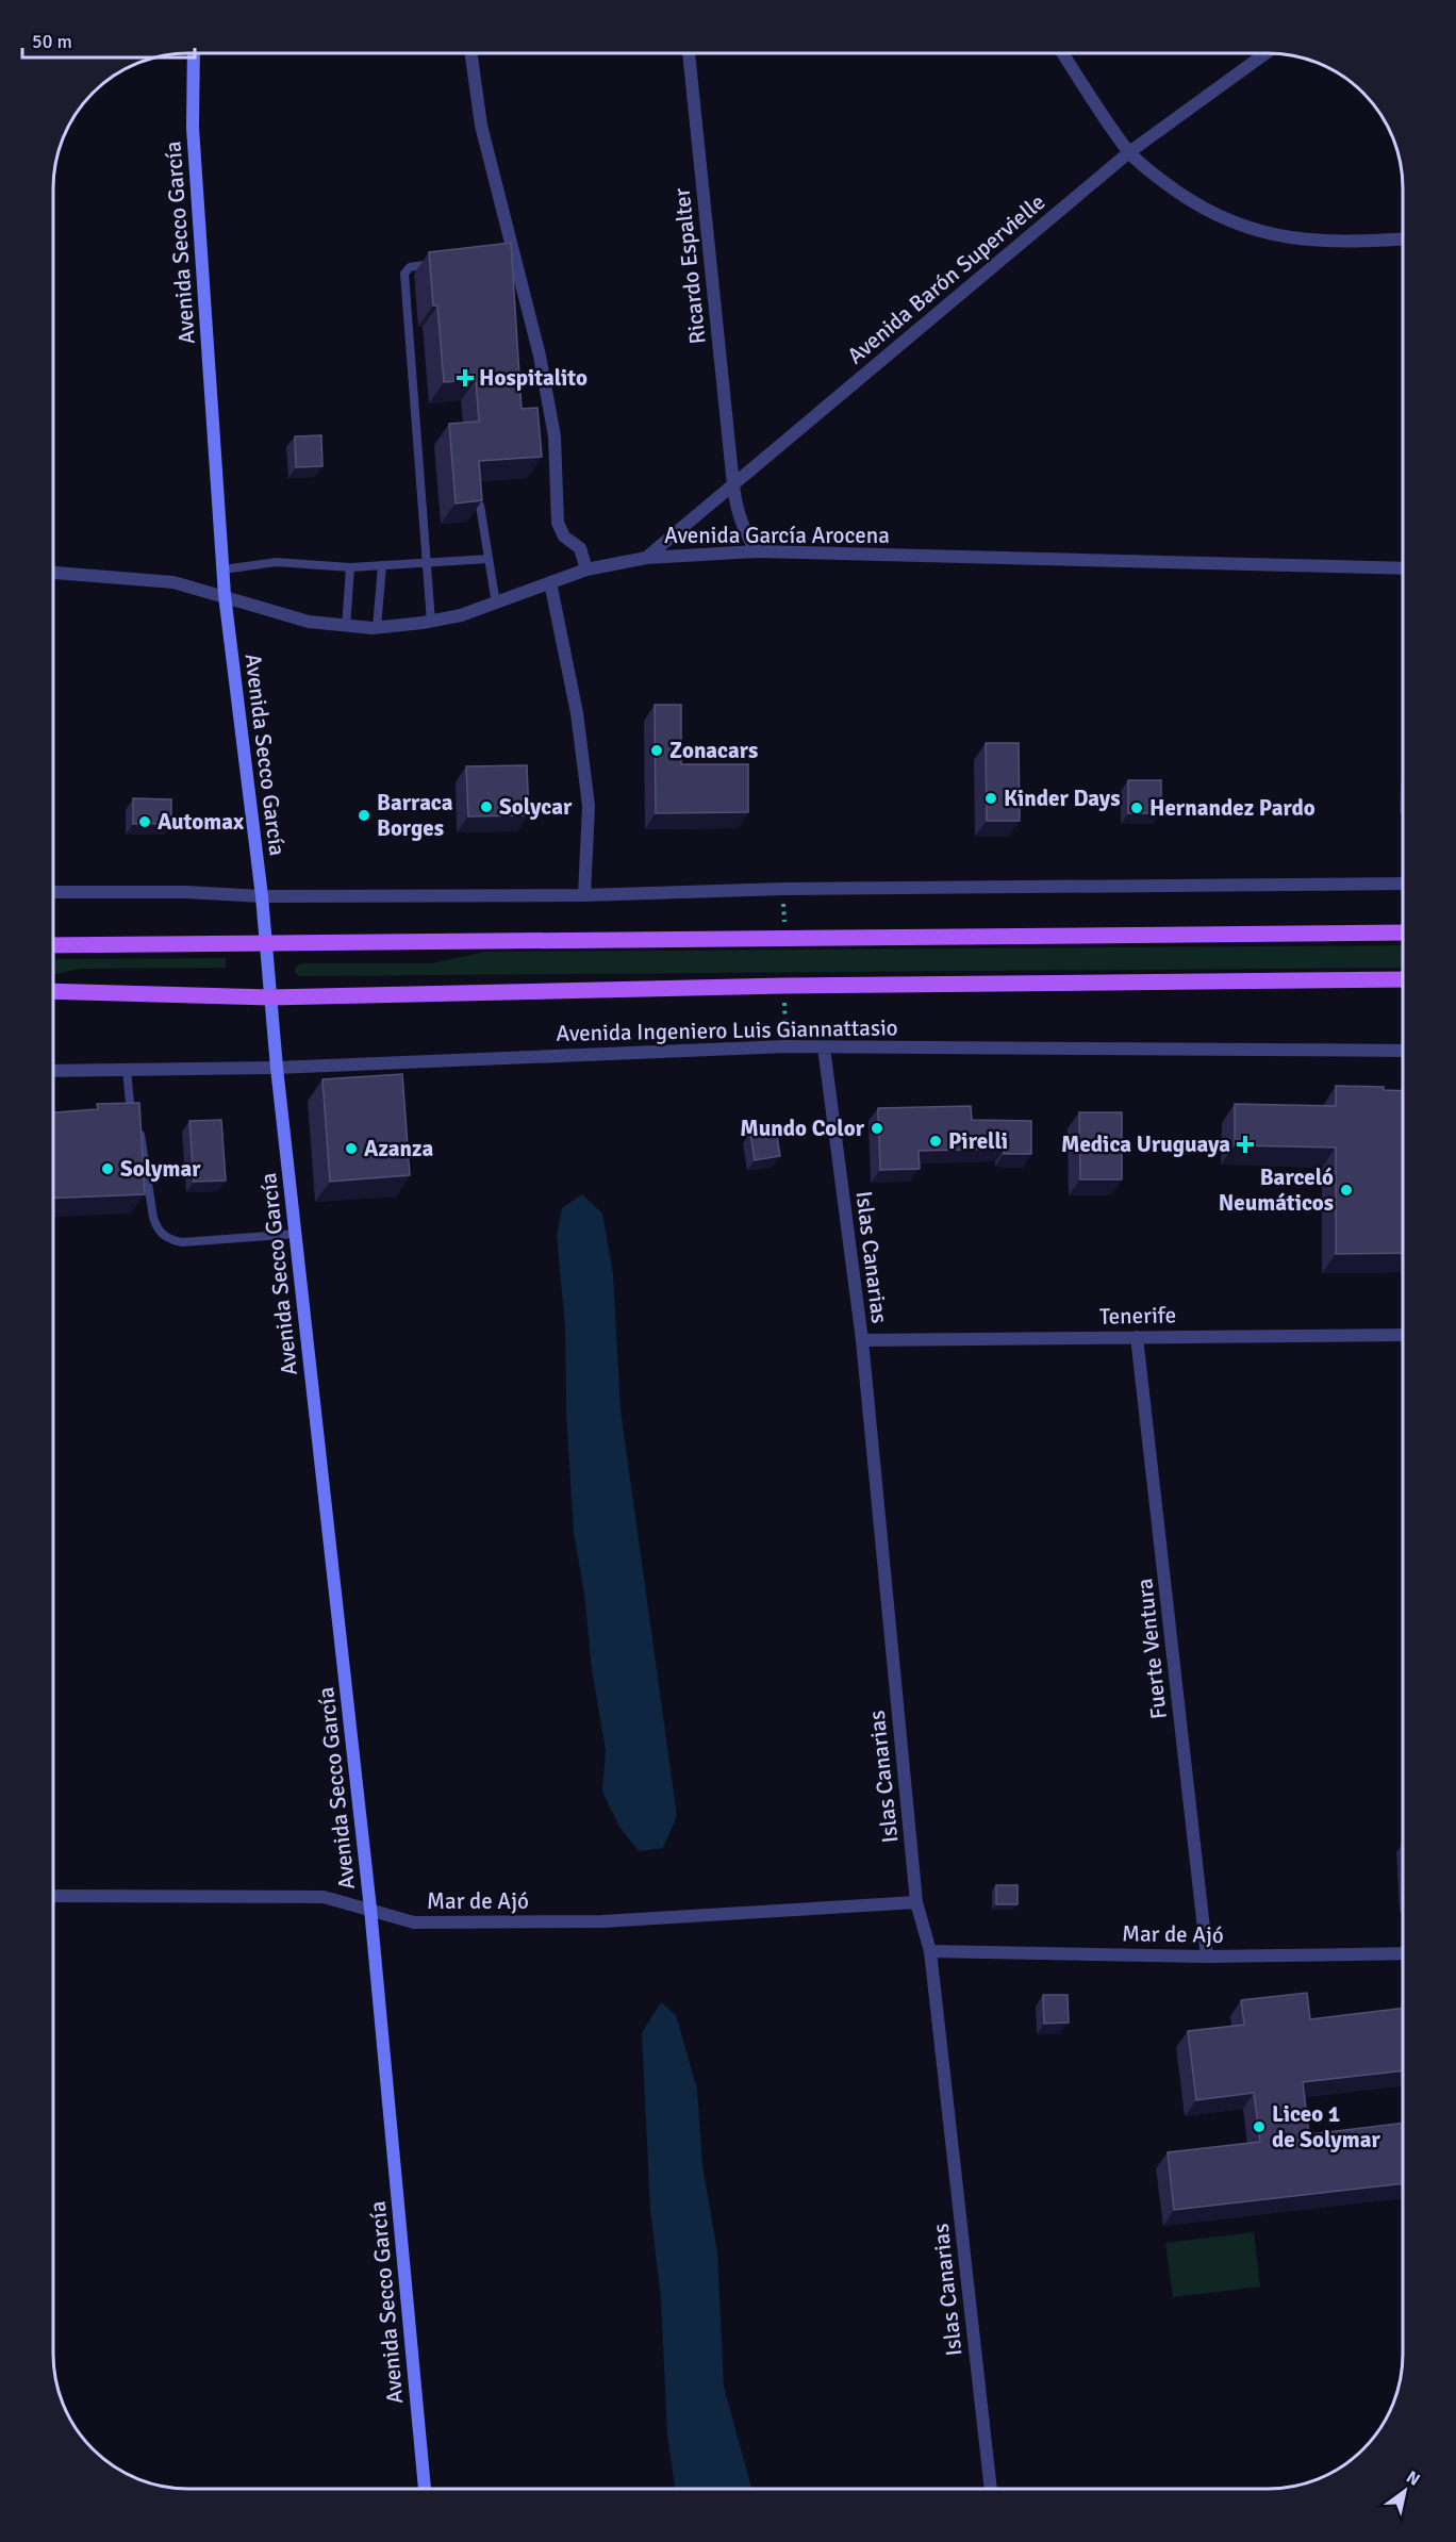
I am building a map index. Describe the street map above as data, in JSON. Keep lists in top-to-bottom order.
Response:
{
  "streets": {
    "main road": ["Avenida Ingeniero Luis Giannattasio"],
    "street": [
      "Avenida Secco García",
      "Ricardo Espalter",
      "Avenida Barón Supervielle",
      "Avenida García Arocena",
      "Islas Canarias",
      "Tenerife",
      "Fuerte Ventura",
      "Mar de Ajó"
    ]
  },
  "crossings": [
    ["Avenida Secco García", "Avenida García Arocena"],
    ["Avenida Secco García", "Avenida Ingeniero Luis Giannattasio"],
    ["Avenida Secco García", "Mar de Ajó"],
    ["Ricardo Espalter", "Avenida Barón Supervielle"],
    ["Ricardo Espalter", "Avenida García Arocena"],
    ["Avenida Barón Supervielle", "Avenida García Arocena"],
    ["Avenida Ingeniero Luis Giannattasio", "Islas Canarias"],
    ["Islas Canarias", "Tenerife"],
    ["Islas Canarias", "Mar de Ajó"],
    ["Tenerife", "Fuerte Ventura"],
    ["Fuerte Ventura", "Mar de Ajó"]
  ],
  "places": {
    "health": ["Hospitalito", "Medica Uruguaya"],
    "other": [
      "Zonacars",
      "Kinder Days",
      "Solycar",
      "Hernandez Pardo",
      "Barraca Borges",
      "Automax",
      "Mundo Color",
      "Pirelli",
      "Azanza",
      "Solymar",
      "Barceló Neumáticos",
      "Liceo 1 de Solymar"
    ]
  },
  "scale_bar": "50 m",
  "north": "top right"
}
